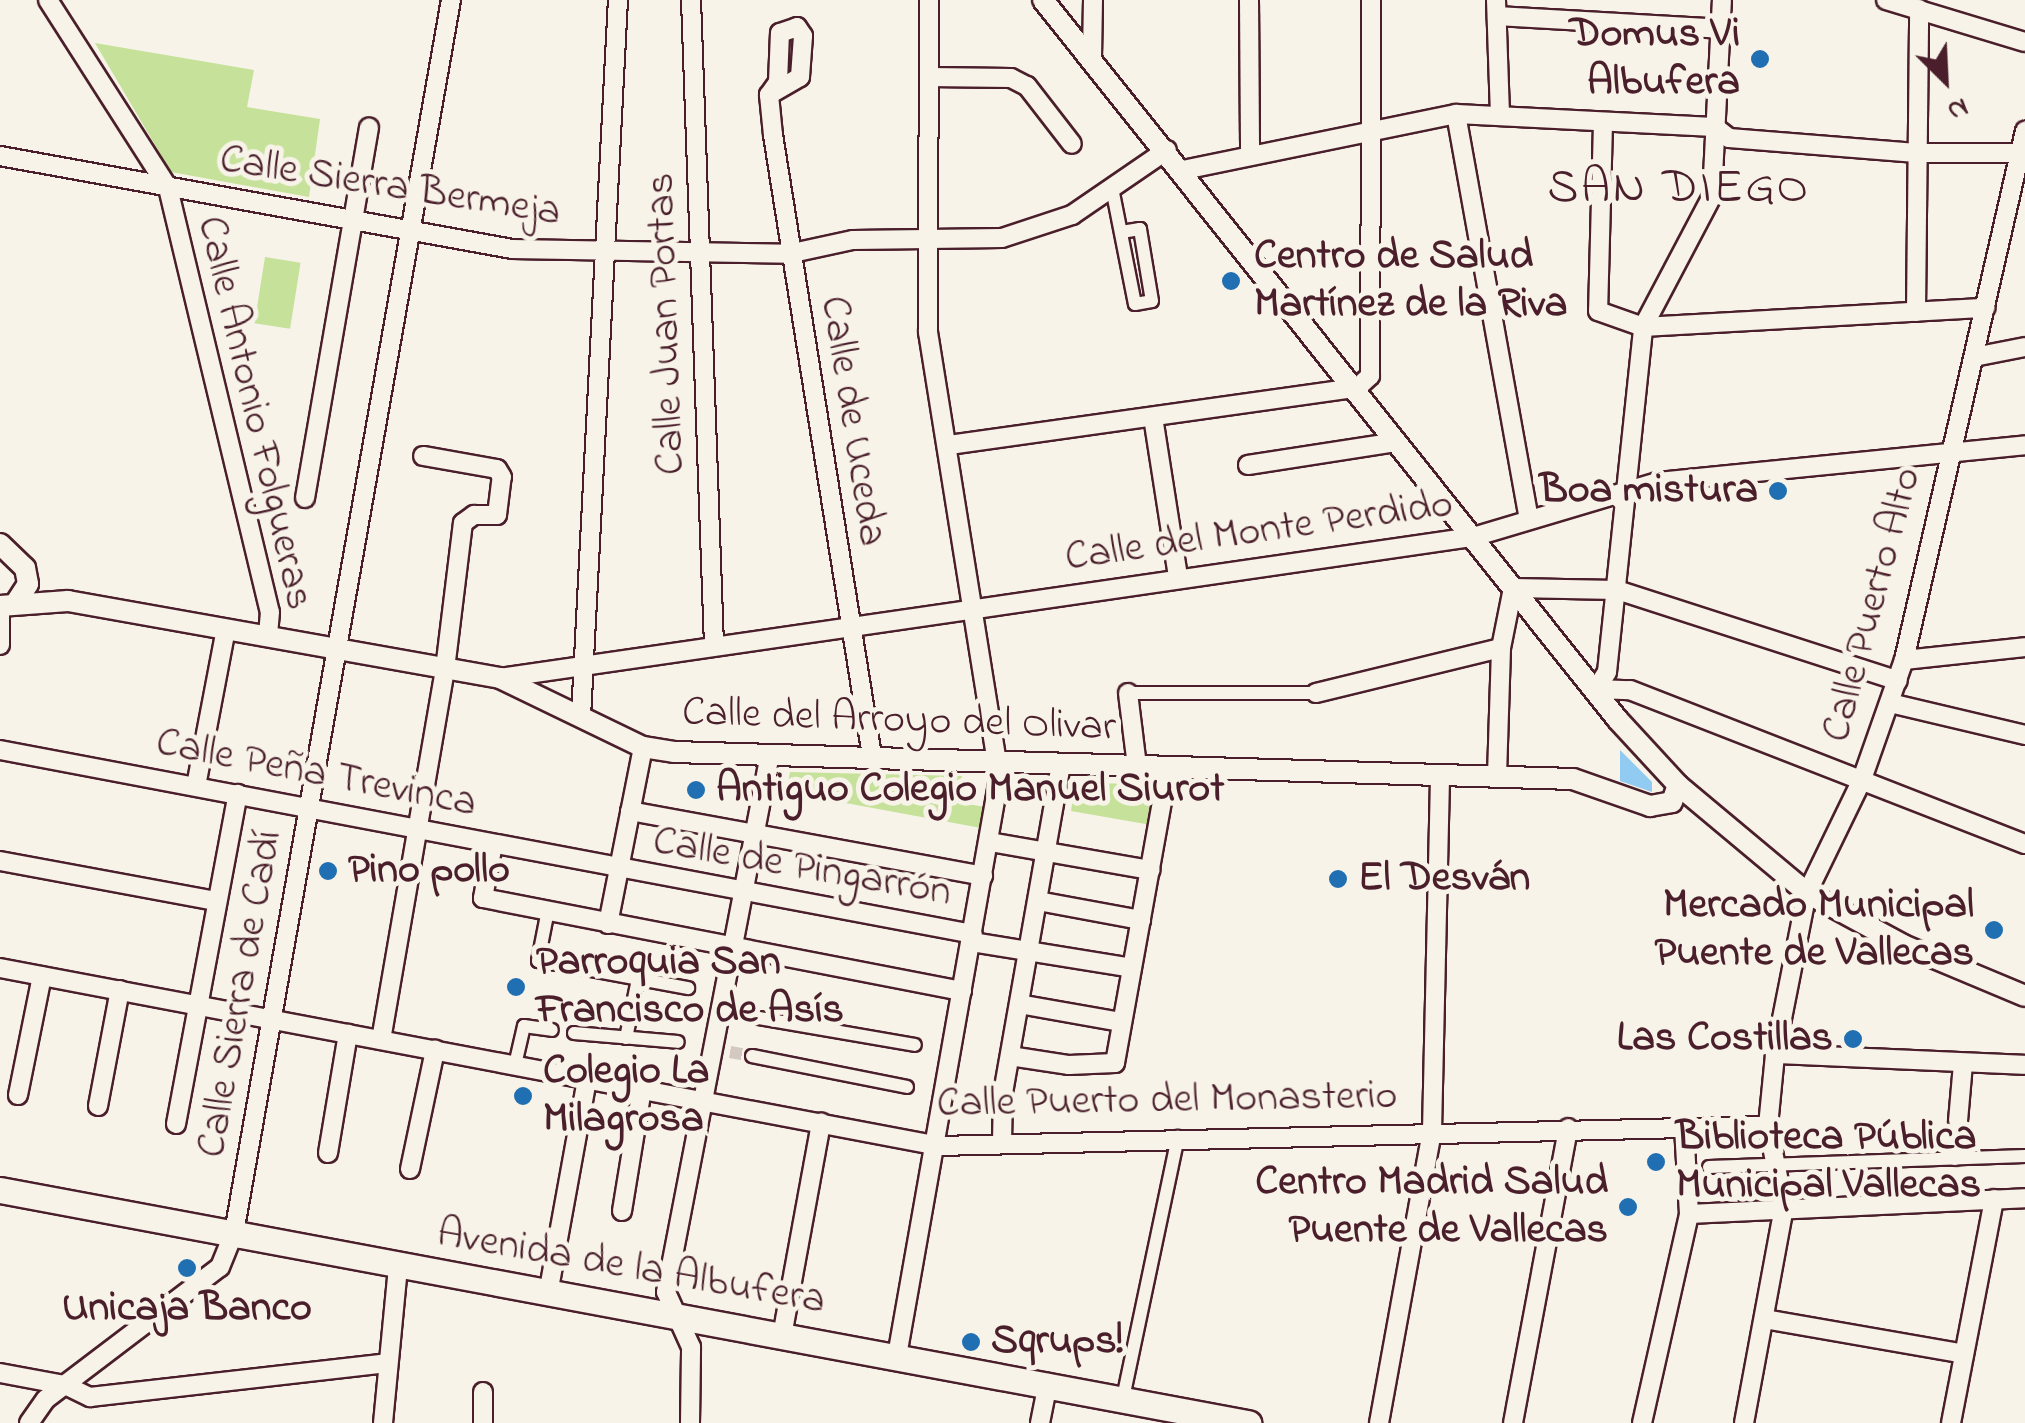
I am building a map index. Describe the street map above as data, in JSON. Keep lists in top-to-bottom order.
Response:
{
  "streets": {
    "main road": ["Avenida de la Albufera"],
    "street": [
      "Calle Sierra Bermeja",
      "Calle Juan Portas",
      "Calle Antonio Folgueras",
      "Calle de Uceda",
      "Calle del Monte Perdido",
      "Calle Puerto Alto",
      "Calle del Arroyo del Olivar",
      "Calle Peña Trevinca",
      "Calle de Pingarrón",
      "Calle Sierra de Cadí",
      "Calle Puerto del Monasterio"
    ]
  },
  "crossings": [
    ["Calle Sierra Bermeja", "Calle Juan Portas"],
    ["Calle Sierra Bermeja", "Calle Antonio Folgueras"],
    ["Calle Sierra Bermeja", "Calle de Uceda"],
    ["Calle Sierra Bermeja", "Calle Sierra de Cadí"],
    ["Calle Juan Portas", "Calle del Monte Perdido"],
    ["Calle Antonio Folgueras", "Calle del Arroyo del Olivar"],
    ["Calle de Uceda", "Calle del Monte Perdido"],
    ["Calle de Uceda", "Calle del Arroyo del Olivar"],
    ["Calle del Monte Perdido", "Calle Puerto Alto"],
    ["Calle del Monte Perdido", "Calle del Arroyo del Olivar"],
    ["Calle Puerto Alto", "Calle Puerto del Monasterio"],
    ["Calle del Arroyo del Olivar", "Calle Sierra de Cadí"],
    ["Calle Peña Trevinca", "Calle de Pingarrón"],
    ["Calle Peña Trevinca", "Calle Sierra de Cadí"],
    ["Calle Sierra de Cadí", "Calle Puerto del Monasterio"],
    ["Calle Sierra de Cadí", "Avenida de la Albufera"]
  ],
  "districts": ["SAN DIEGO"],
  "places": [
    "Domus Vi Albufera",
    "Centro de Salud Martínez de la Riva",
    "Boa mistura",
    "Antiguo Colegio Manuel Siurot",
    "Pino pollo",
    "El Desván",
    "Mercado Municipal Puente de Vallecas",
    "Parroquia San Francisco de Asís",
    "Las Costillas",
    "Colegio La Milagrosa",
    "Biblioteca Pública Municipal Vallecas",
    "Centro Madrid Salud Puente de Vallecas",
    "Unicaja Banco",
    "Sqrups!"
  ],
  "north": "bottom right"
}
